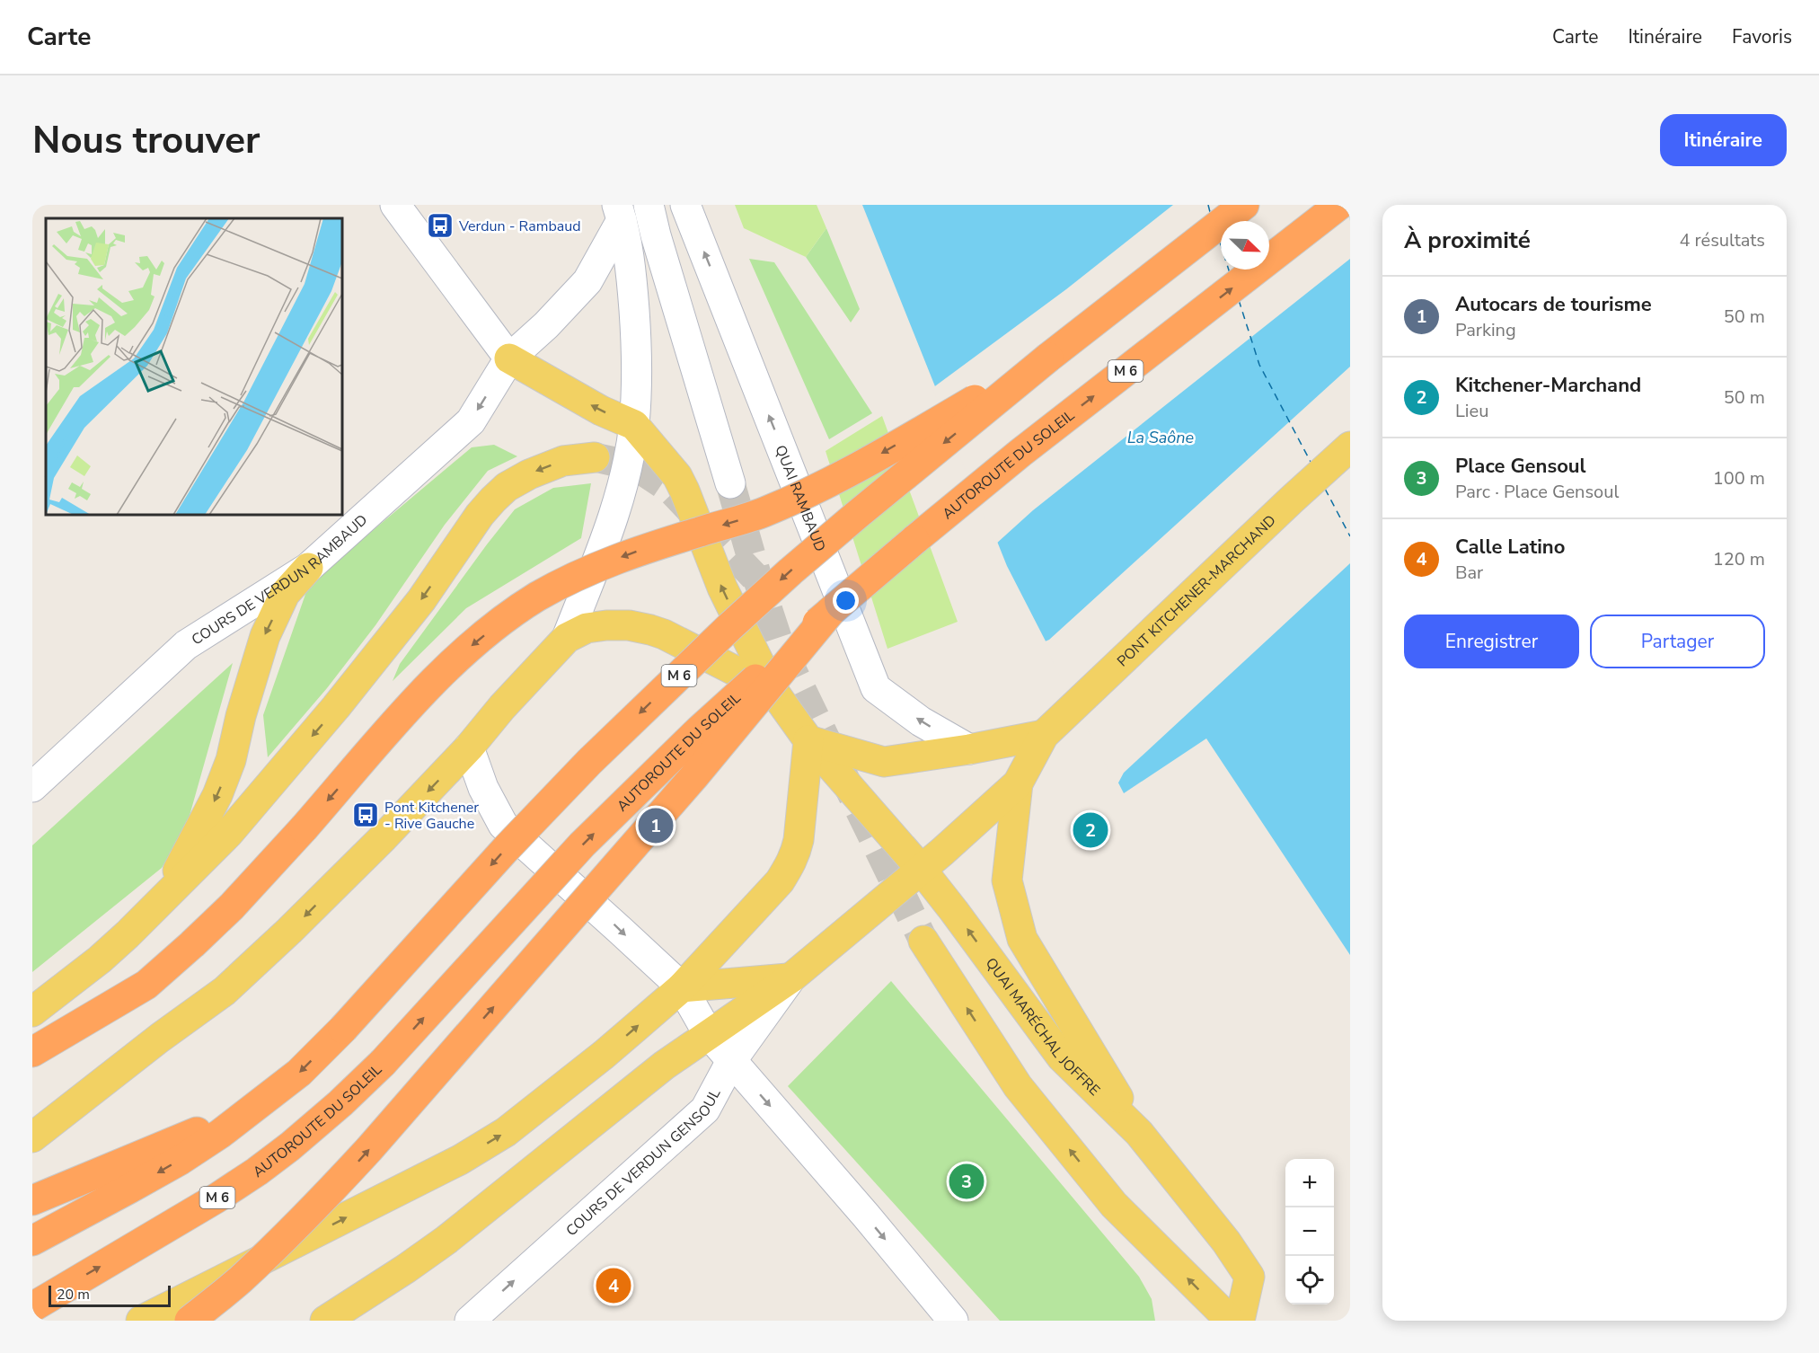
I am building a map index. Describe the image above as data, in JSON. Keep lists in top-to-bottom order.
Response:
{
  "streets": {
    "highway": ["M 6", "AUTOROUTE DU SOLEIL"],
    "main road": ["PONT KITCHENER-MARCHAND", "QUAI MARÉCHAL JOFFRE"],
    "street": ["QUAI RAMBAUD", "COURS DE VERDUN RAMBAUD", "COURS DE VERDUN GENSOUL"]
  },
  "one_way": ["COURS DE VERDUN GENSOUL"],
  "water": ["La Saône"],
  "places": {
    "bus stop": ["Verdun - Rambaud", "Pont Kitchener - Rive Gauche"]
  },
  "scale_bar": "20 m",
  "north": "bottom right",
  "page": {
    "header": "Carte",
    "nav": ["Carte", "Itinéraire", "Favoris"],
    "buttons": [
      "Itinéraire",
      ["Enregistrer", "Partager"]
    ],
    "title": "Nous trouver",
    "heading": ["À proximité", "4 résultats"],
    "list": [
      {
        "mark": "1",
        "name": "Autocars de tourisme",
        "note": "Parking",
        "value": "50 m"
      },
      {
        "mark": "2",
        "name": "Kitchener-Marchand",
        "note": "Lieu",
        "value": "50 m"
      },
      {
        "mark": "3",
        "name": "Place Gensoul",
        "note": "Parc · Place Gensoul",
        "value": "100 m"
      },
      {
        "mark": "4",
        "name": "Calle Latino",
        "note": "Bar",
        "value": "120 m"
      }
    ],
    "pins": [
      "1",
      "2",
      "3",
      "4"
    ],
    "map_buttons": ["+", "−"],
    "scale": "20 m"
  }
}
